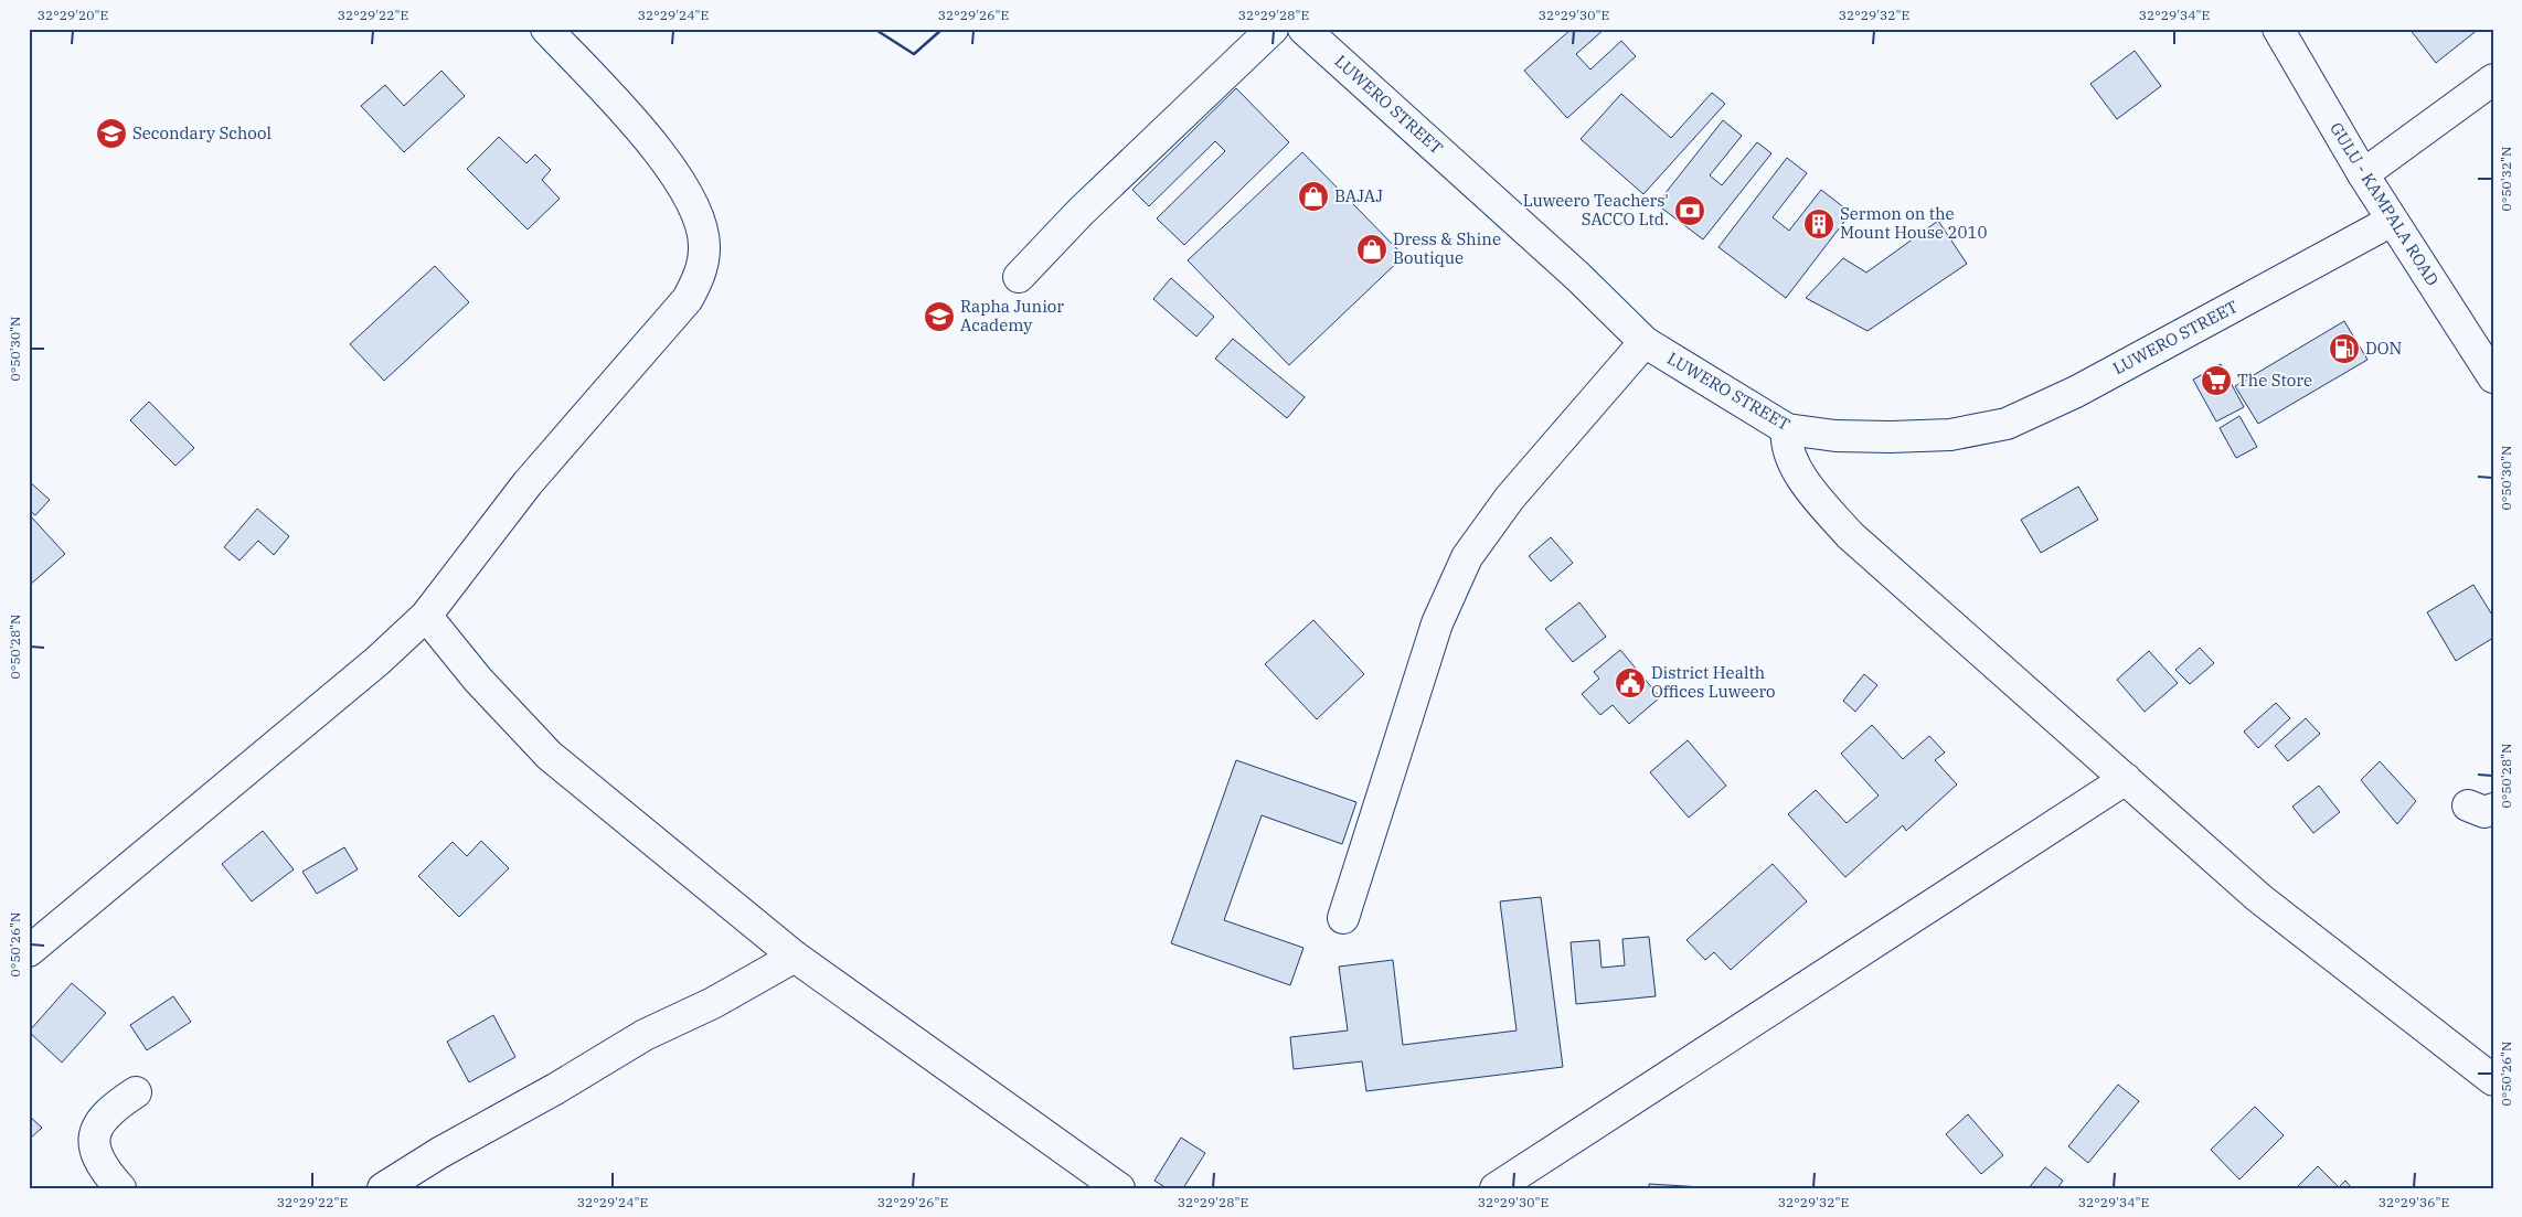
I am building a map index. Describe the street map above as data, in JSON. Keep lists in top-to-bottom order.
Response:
{
  "streets": {
    "street": ["LUWERO STREET", "GULU - KAMPALA ROAD"]
  },
  "crossings": [
    ["LUWERO STREET", "GULU - KAMPALA ROAD"]
  ],
  "places": {
    "school or university": ["Secondary School", "Rapha Junior Academy"],
    "shop": ["BAJAJ", "Dress & Shine Boutique"],
    "bank": ["Luweero Teachers' SACCO Ltd."],
    "building": ["Sermon on the Mount House 2010"],
    "fuel station": ["DON"],
    "supermarket": ["The Store"],
    "public building": ["District Health Offices Luweero"]
  },
  "coordinates": [
    "32°29'20\"E",
    "32°29'22\"E",
    "32°29'24\"E",
    "32°29'26\"E",
    "32°29'28\"E",
    "32°29'30\"E",
    "32°29'32\"E",
    "32°29'34\"E",
    "0°50'32\"N",
    "0°50'30\"N",
    "0°50'28\"N",
    "0°50'26\"N",
    "32°29'36\"E"
  ]
}
